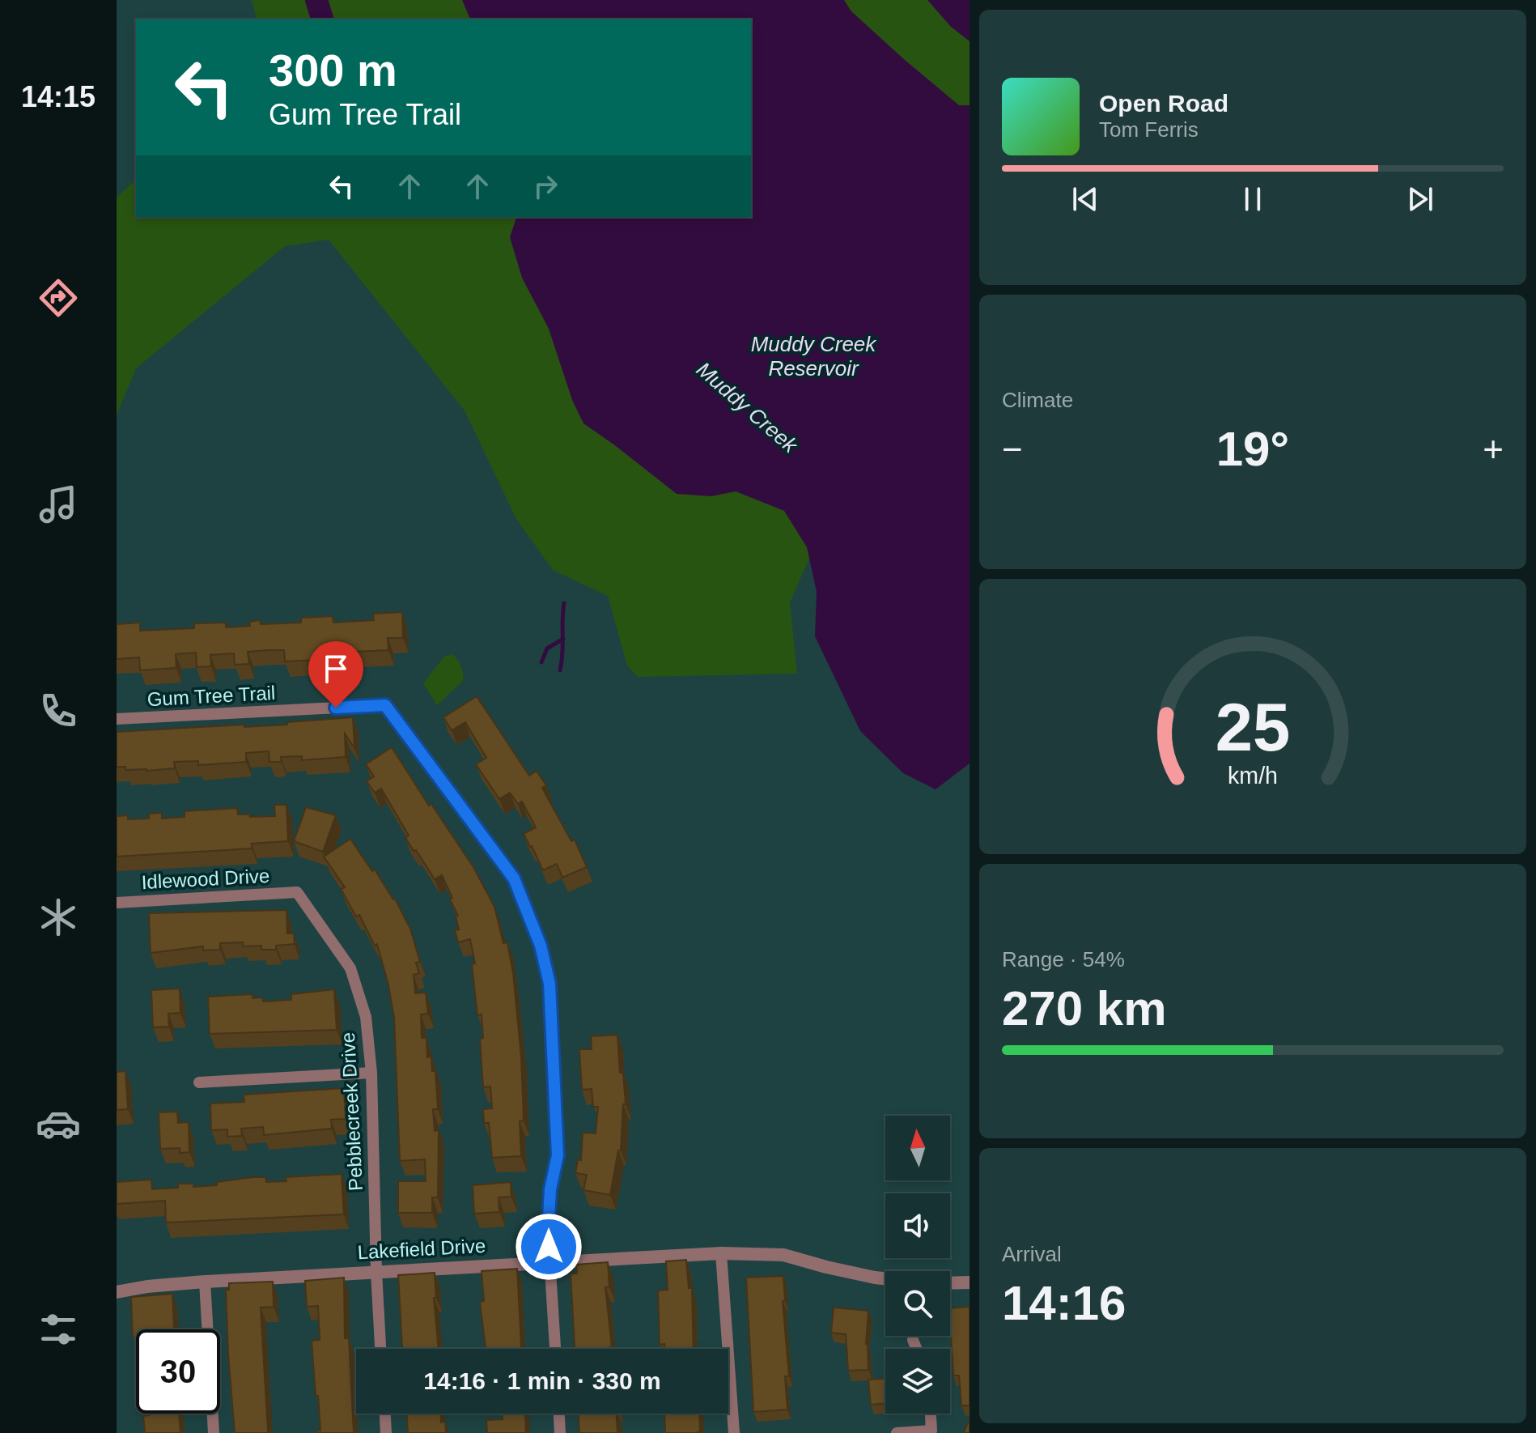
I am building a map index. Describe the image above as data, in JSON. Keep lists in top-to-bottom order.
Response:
{
  "streets": {
    "street": [
      "Gum Tree Trail",
      "Idlewood Drive",
      "Pebblecreek Drive",
      "Lakefield Drive"
    ]
  },
  "crossings": [
    ["Gum Tree Trail", "Lakefield Drive"],
    ["Idlewood Drive", "Pebblecreek Drive"],
    ["Pebblecreek Drive", "Lakefield Drive"]
  ],
  "water": ["Muddy Creek Reservoir", "Muddy Creek"],
  "north": "top",
  "page": {
    "tabs": "14:15",
    "turn": ["300 m", "Gum Tree Trail"],
    "song": ["Open Road", "Tom Ferris"],
    "tile": [
      "Climate",
      ["Range · 54%", "270 km"],
      ["Arrival", "14:16"]
    ],
    "heat": ["−", "19°", "+"],
    "limit": "30",
    "trip": "14:16 · 1 min · 330 m",
    "gauge": ["25", "km/h"]
  }
}
